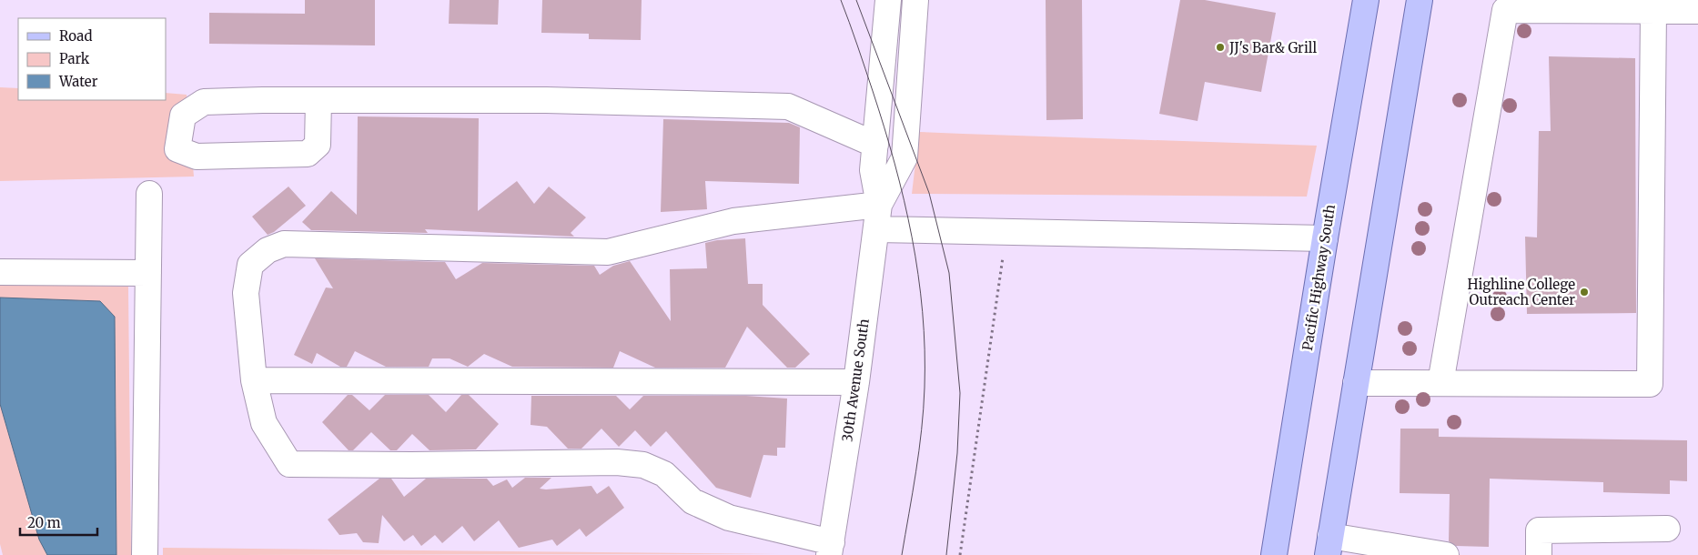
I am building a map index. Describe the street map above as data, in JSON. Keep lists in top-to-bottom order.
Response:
{
  "streets": {
    "main road": ["Pacific Highway South"],
    "street": ["30th Avenue South"]
  },
  "places": ["JJ's Bar& Grill", "Highline College Outreach Center"],
  "legend": ["Road", "Park", "Water"],
  "scale_bar": "20 m"
}
